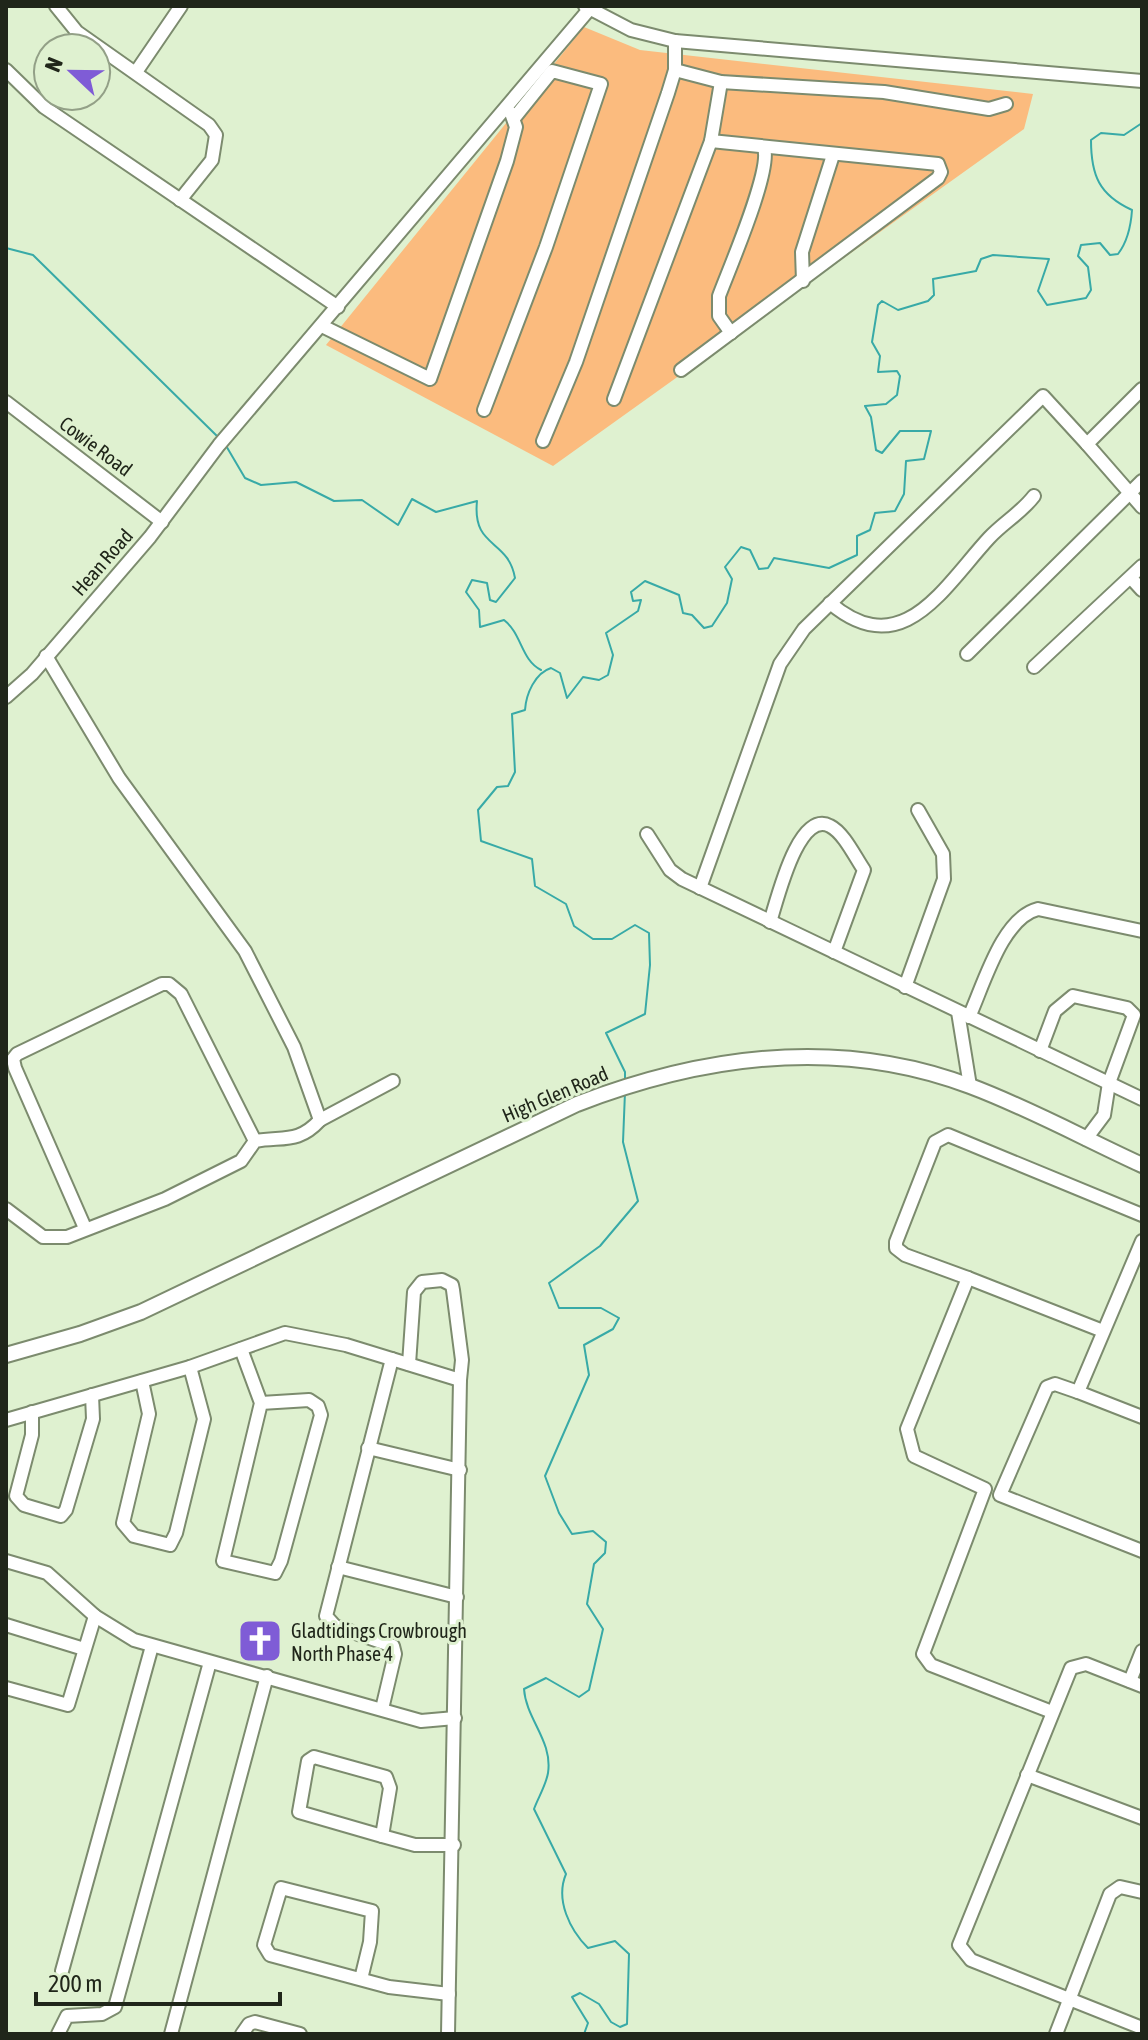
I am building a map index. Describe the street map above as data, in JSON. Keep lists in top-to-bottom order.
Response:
{
  "streets": {
    "main road": ["High Glen Road"],
    "street": ["Cowie Road", "Hean Road"]
  },
  "crossings": [
    ["Cowie Road", "Hean Road"]
  ],
  "places": {
    "church": ["Gladtidings Crowbrough North Phase 4"]
  },
  "scale_bar": "200 m",
  "north": "left"
}
